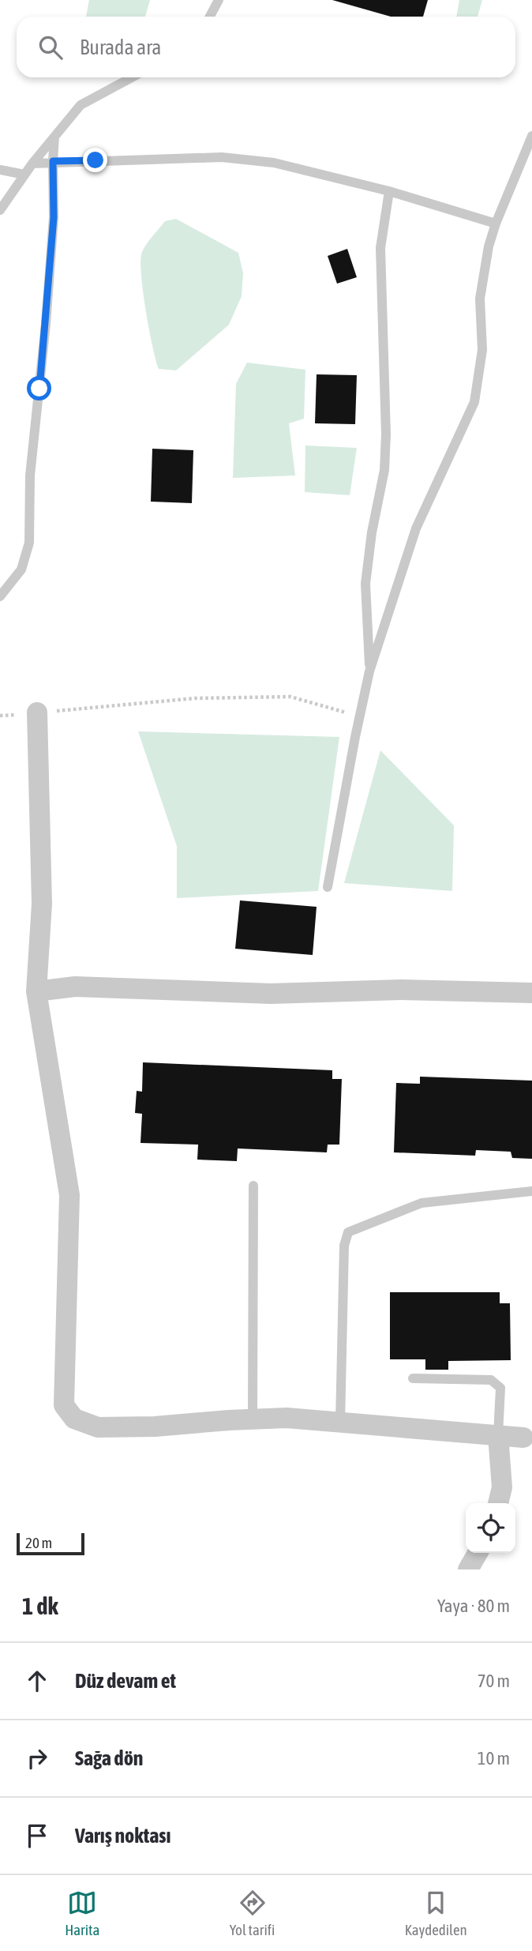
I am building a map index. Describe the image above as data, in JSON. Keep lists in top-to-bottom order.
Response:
{
  "scale_bar": "20 m",
  "page": {
    "search": "Burada ara",
    "scale": "20 m",
    "heading": ["1 dk", "Yaya · 80 m"],
    "list": [
      ["Düz devam et", "70 m"],
      ["Sağa dön", "10 m"],
      "Varış noktası"
    ],
    "nav": ["Harita", "Yol tarifi", "Kaydedilen"]
  }
}
